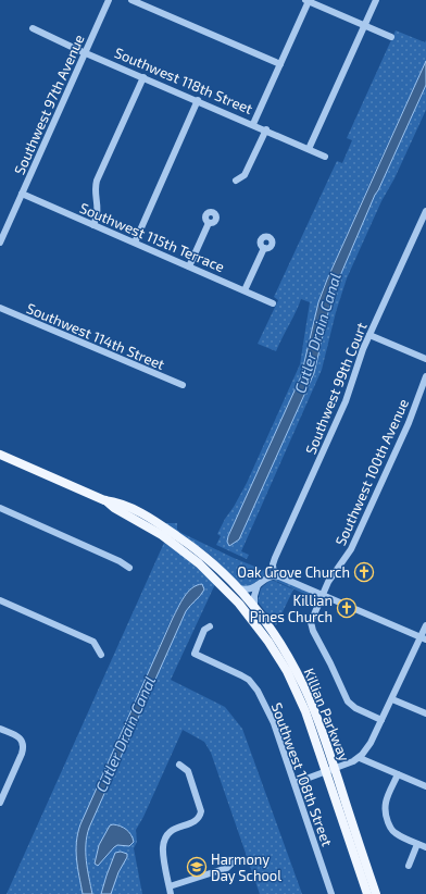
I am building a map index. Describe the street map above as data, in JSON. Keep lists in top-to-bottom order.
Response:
{
  "streets": {
    "main road": ["Killian Parkway"],
    "street": [
      "Southwest 118th Street",
      "Southwest 97th Avenue",
      "Southwest 115th Terrace",
      "Southwest 114th Street",
      "Southwest 99th Court",
      "Southwest 100th Avenue",
      "Southwest 108th Street"
    ]
  },
  "crossings": [
    ["Southwest 118th Street", "Southwest 97th Avenue"],
    ["Southwest 97th Avenue", "Southwest 115th Terrace"]
  ],
  "water": ["Cutler Drain Canal"],
  "places": {
    "church": ["Oak Grove Church", "Killian Pines Church"],
    "school or university": ["Harmony Day School"]
  }
}
